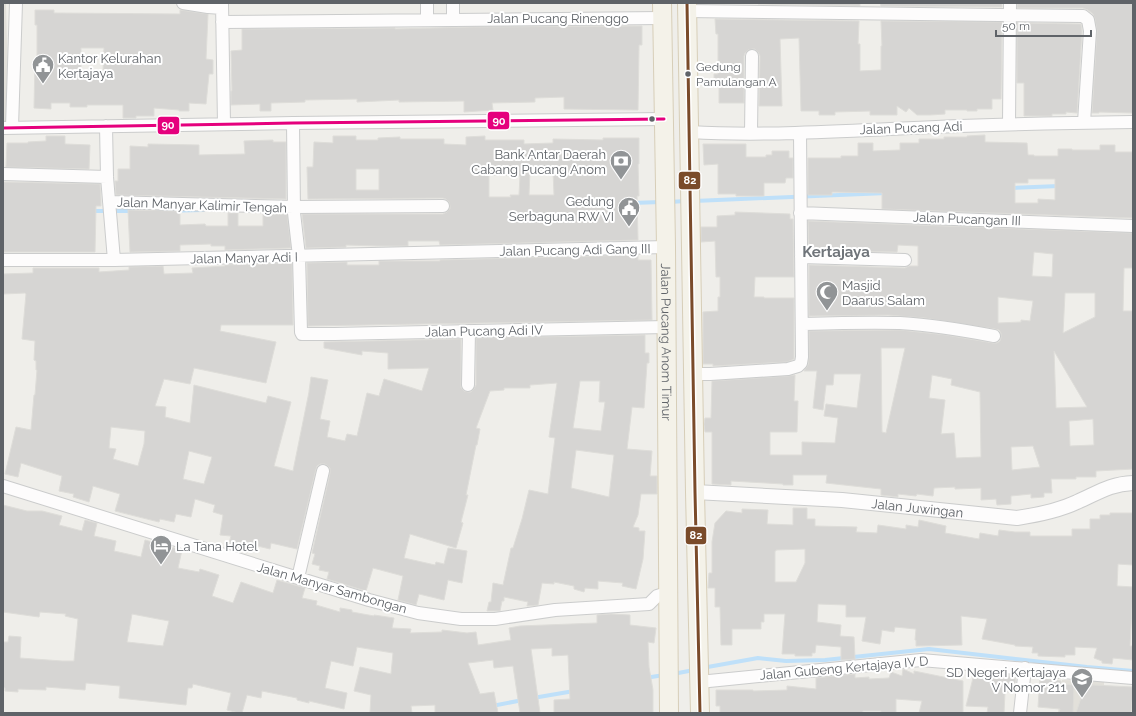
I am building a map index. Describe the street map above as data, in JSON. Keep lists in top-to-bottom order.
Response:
{
  "streets": {
    "main road": ["Jalan Pucang Anom Timur"],
    "street": [
      "Jalan Pucang Rinenggo",
      "Jalan Pucang Adi",
      "Jalan Manyar Kalimir Tengah",
      "Jalan Pucangan III",
      "Jalan Pucang Adi Gang III",
      "Jalan Manyar Adi I",
      "Jalan Pucang Adi IV",
      "Jalan Juwingan",
      "Jalan Manyar Sambongan",
      "Jalan Gubeng Kertajaya IV D"
    ]
  },
  "crossings": [
    ["Jalan Pucang Rinenggo", "Jalan Pucang Anom Timur"],
    ["Jalan Pucang Adi", "Jalan Pucang Anom Timur"],
    ["Jalan Pucang Adi Gang III", "Jalan Manyar Adi I"],
    ["Jalan Pucang Adi Gang III", "Jalan Pucang Anom Timur"],
    ["Jalan Manyar Adi I", "Jalan Pucang Adi IV"],
    ["Jalan Pucang Adi IV", "Jalan Pucang Anom Timur"],
    ["Jalan Pucang Anom Timur", "Jalan Juwingan"],
    ["Jalan Pucang Anom Timur", "Jalan Manyar Sambongan"],
    ["Jalan Pucang Anom Timur", "Jalan Gubeng Kertajaya IV D"]
  ],
  "districts": ["Kertajaya"],
  "places": {
    "other": ["Gedung Pamulangan A"],
    "public building": ["Kantor Kelurahan Kertajaya", "Gedung Serbaguna RW VI"],
    "bank": ["Bank Antar Daerah Cabang Pucang Anom"],
    "mosque": ["Masjid Daarus Salam"],
    "hotel": ["La Tana Hotel"],
    "school or university": ["SD Negeri Kertajaya V Nomor 211"]
  },
  "lines": ["transit line 82", "transit line 90"],
  "scale_bar": "50 m"
}
